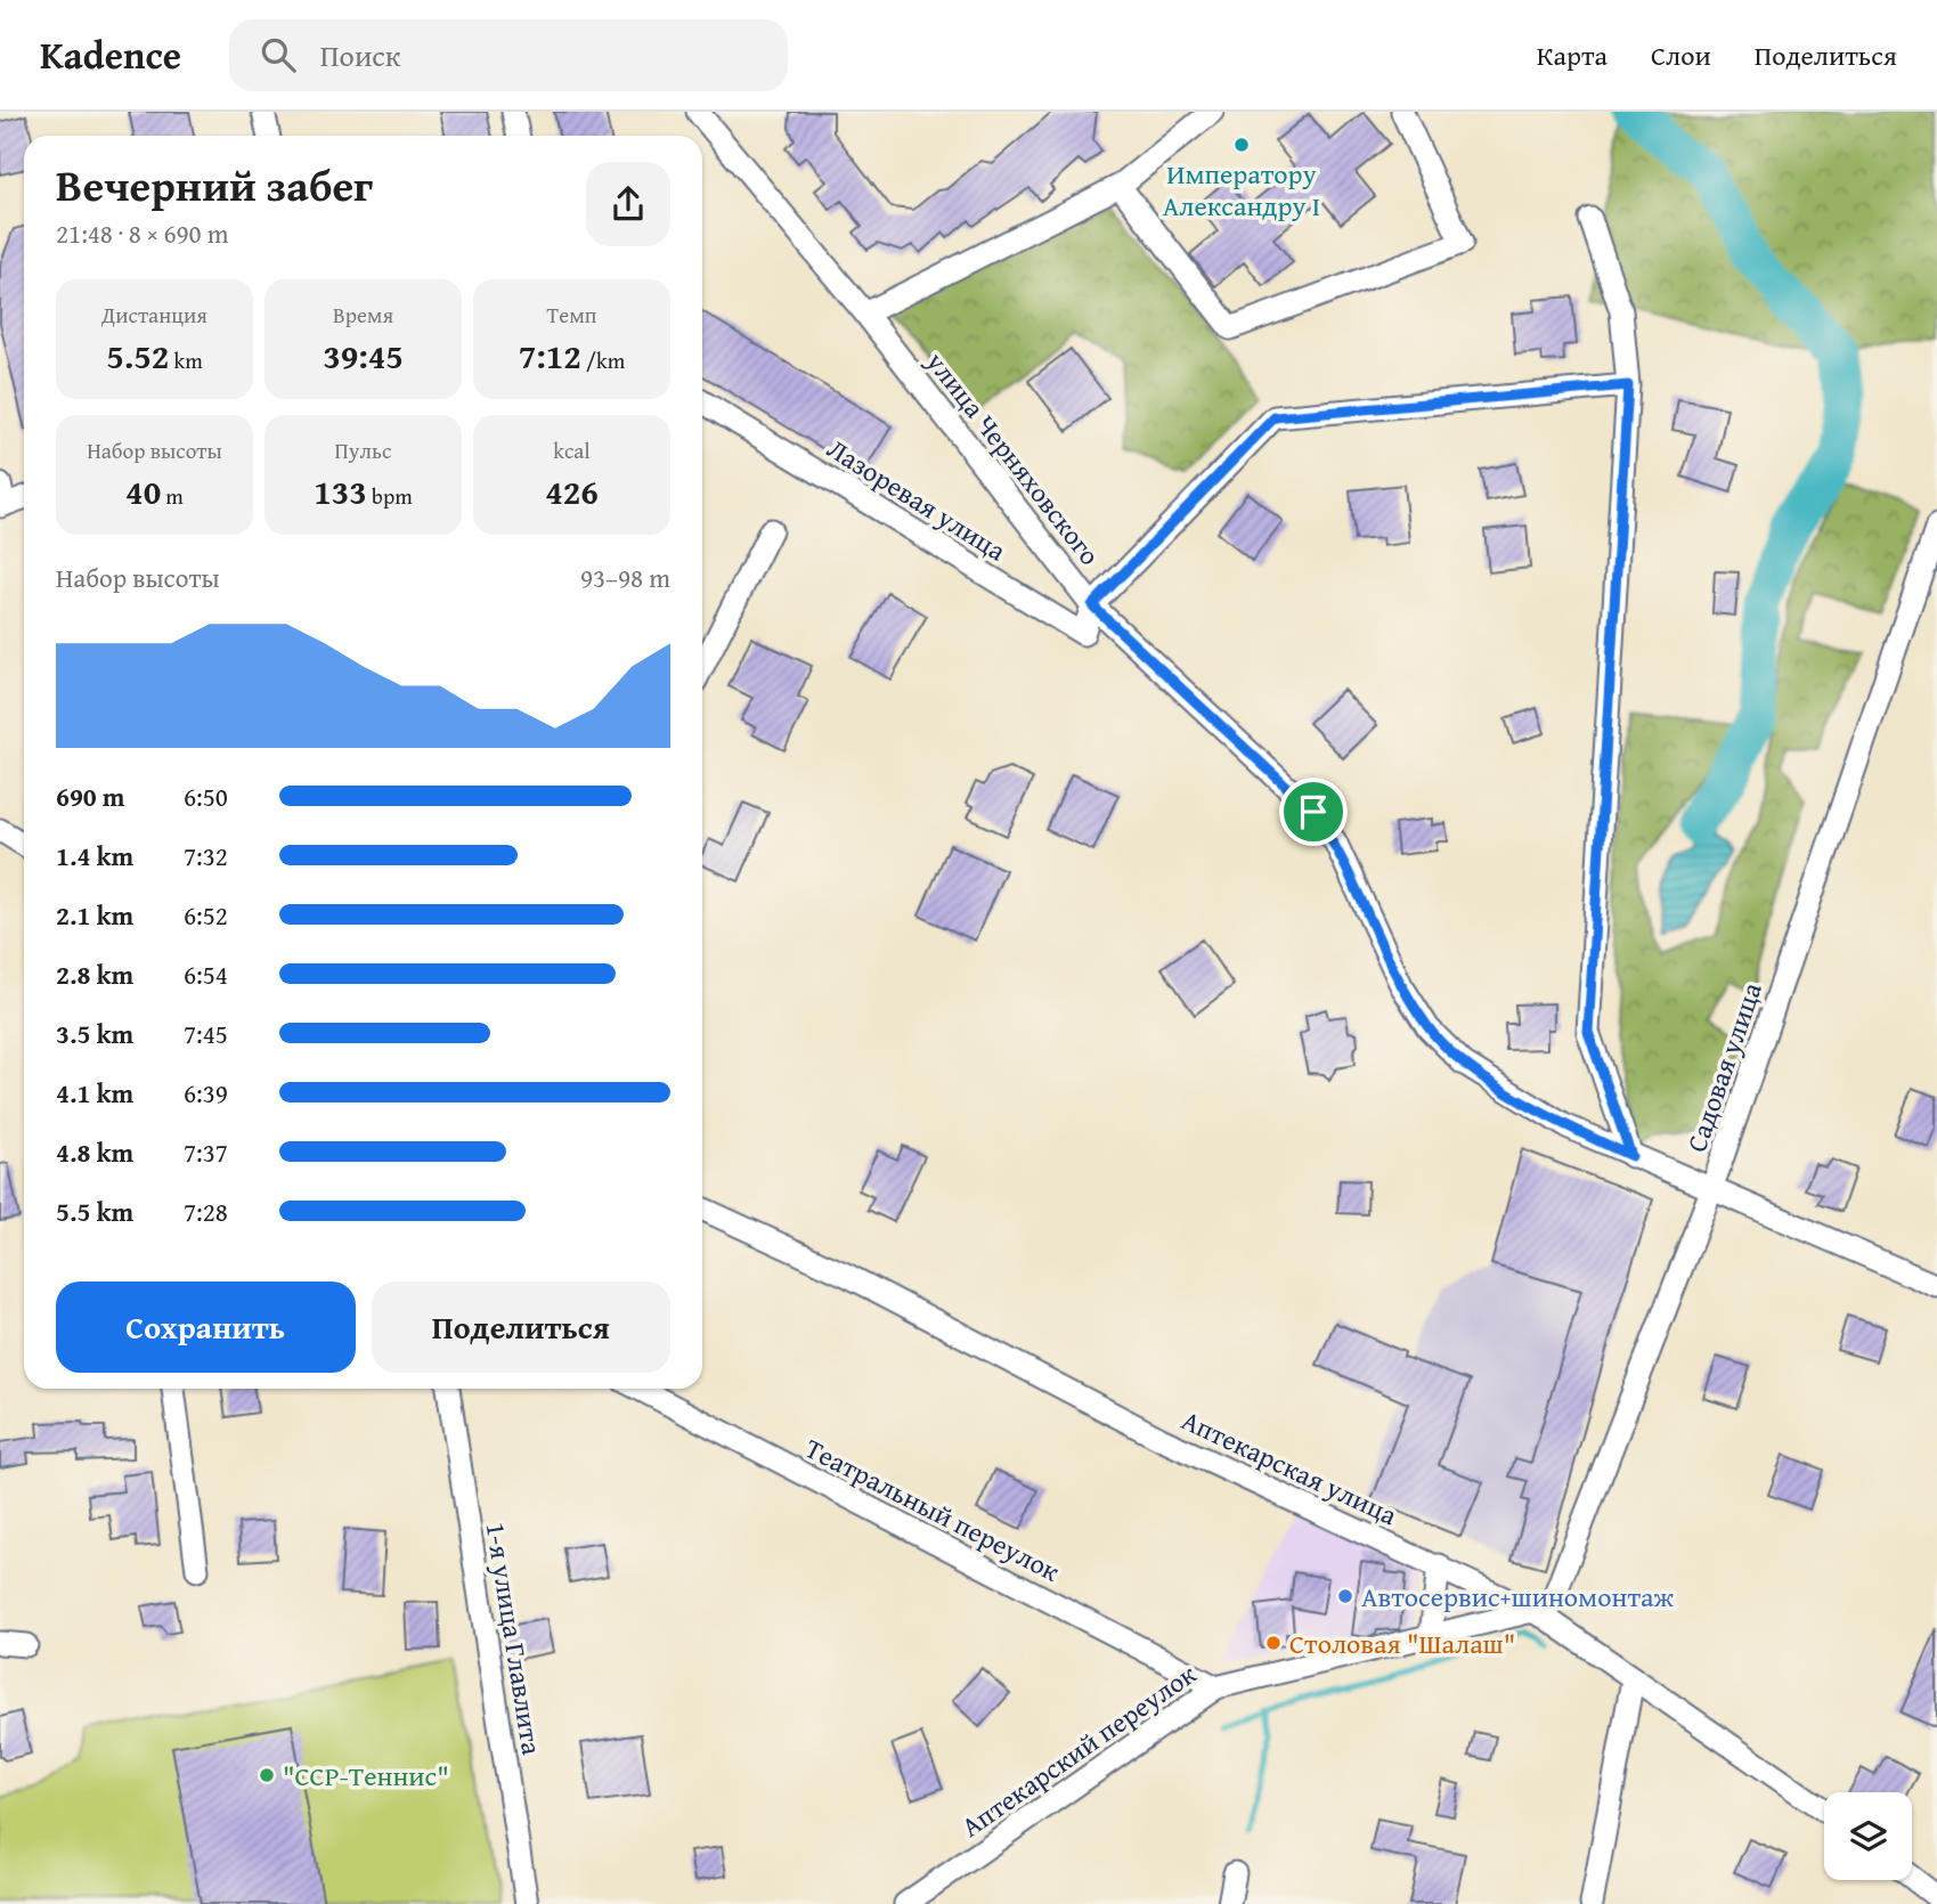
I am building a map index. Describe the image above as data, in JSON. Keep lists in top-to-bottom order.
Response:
{
  "streets": {
    "street": [
      "улица Черняховского",
      "Лазоревая улица",
      "Садовая улица",
      "Аптекарская улица",
      "Театральный переулок",
      "1-я улица Главлита",
      "Аптекарский переулок"
    ]
  },
  "crossings": [
    ["улица Черняховского", "Лазоревая улица"],
    ["улица Черняховского", "Садовая улица"],
    ["Садовая улица", "Аптекарская улица"],
    ["Садовая улица", "Аптекарский переулок"],
    ["Аптекарская улица", "Аптекарский переулок"],
    ["Театральный переулок", "Аптекарский переулок"]
  ],
  "places": [
    "Императору Александру I",
    "Автосервис+шиномонтаж",
    "Столовая \"Шалаш\"",
    "\"ССР-Теннис\""
  ],
  "page": {
    "header": "Kadence",
    "search": "Поиск",
    "nav": ["Карта", "Слои", "Поделиться"],
    "heading": ["Вечерний забег", "21:48 · 8 × 690 m"],
    "stats": [
      ["Дистанция", "5.52 km"],
      ["Время", "39:45"],
      ["Темп", "7:12 /km"],
      ["Набор высоты", "40 m"],
      ["Пульс", "133 bpm"],
      ["kcal", "426"]
    ],
    "chart": ["Набор высоты", "93–98 m"],
    "list": [
      {
        "name": "690 m",
        "note": "6:50"
      },
      {
        "name": "1.4 km",
        "note": "7:32"
      },
      {
        "name": "2.1 km",
        "note": "6:52"
      },
      {
        "name": "2.8 km",
        "note": "6:54"
      },
      {
        "name": "3.5 km",
        "note": "7:45"
      },
      {
        "name": "4.1 km",
        "note": "6:39"
      },
      {
        "name": "4.8 km",
        "note": "7:37"
      },
      {
        "name": "5.5 km",
        "note": "7:28"
      }
    ],
    "buttons": ["Сохранить", "Поделиться"]
  }
}
